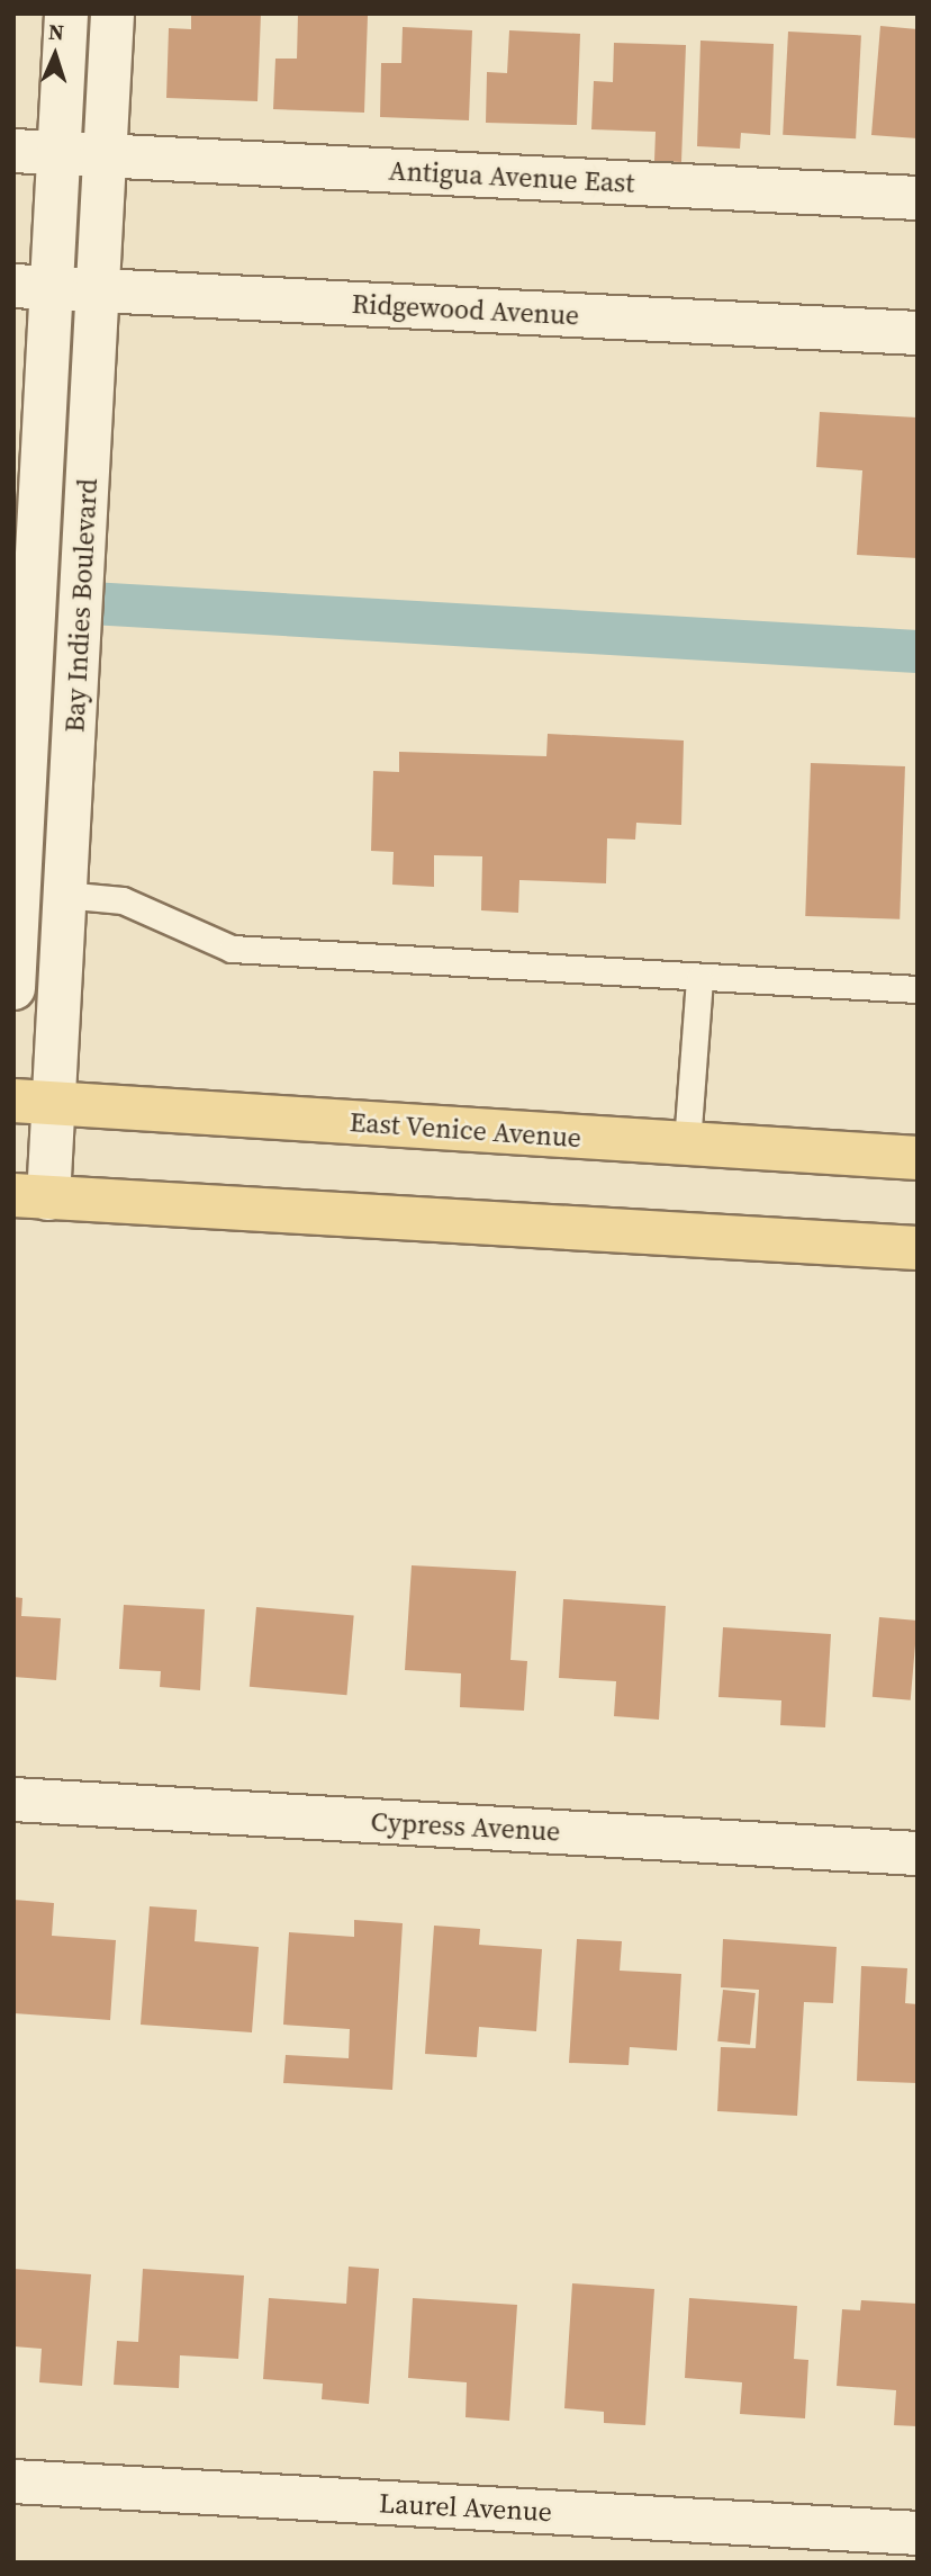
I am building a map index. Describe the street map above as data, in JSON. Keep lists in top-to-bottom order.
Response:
{
  "streets": {
    "main road": ["East Venice Avenue"],
    "street": [
      "Antigua Avenue East",
      "Ridgewood Avenue",
      "Bay Indies Boulevard",
      "Cypress Avenue",
      "Laurel Avenue"
    ]
  },
  "crossings": [
    ["Antigua Avenue East", "Bay Indies Boulevard"],
    ["Ridgewood Avenue", "Bay Indies Boulevard"],
    ["Bay Indies Boulevard", "East Venice Avenue"]
  ],
  "north": "top"
}
